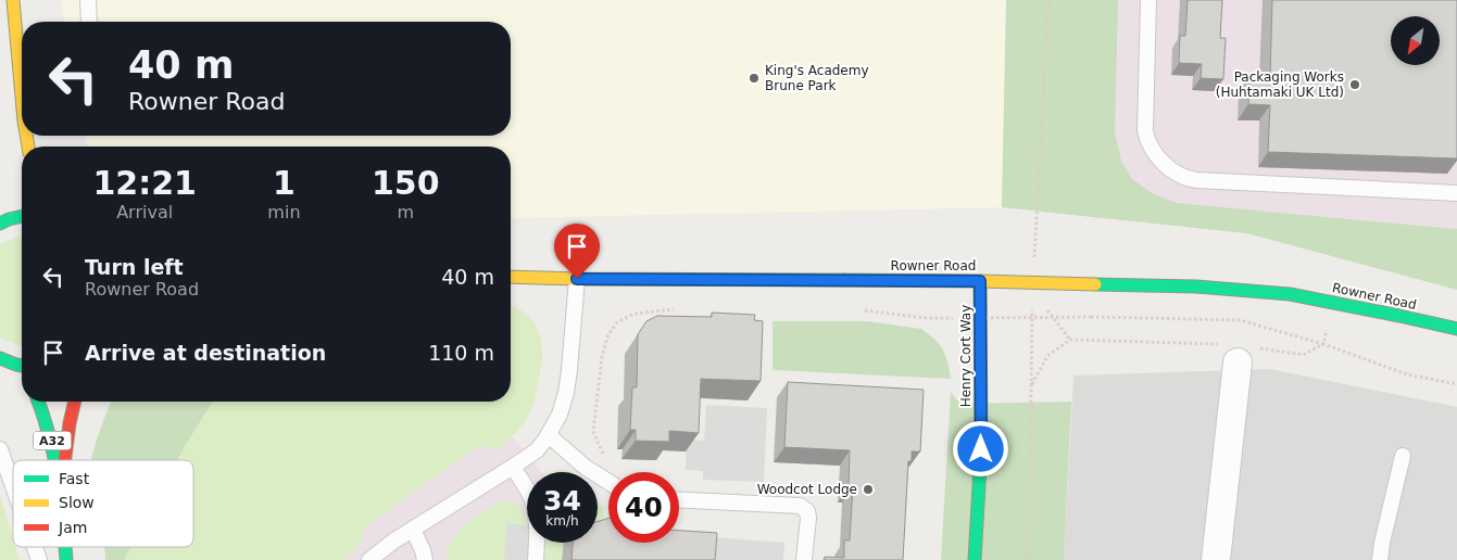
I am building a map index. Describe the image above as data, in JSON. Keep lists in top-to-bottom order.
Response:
{
  "streets": {
    "main road": ["Rowner Road", "Henry Cort Way", "A32"]
  },
  "crossings": [
    ["Rowner Road", "Henry Cort Way"]
  ],
  "places": ["King's Academy Brune Park", "Packaging Works (Huhtamaki UK Ltd)", "Woodcot Lodge"],
  "legend": ["Fast", "Slow", "Jam"],
  "north": "bottom left",
  "page": {
    "turn": ["40 m", "Rowner Road"],
    "eta": [
      "12:21",
      "Arrival",
      "1",
      "min",
      "150",
      "m"
    ],
    "list": [
      {
        "name": "Turn left",
        "note": "Rowner Road",
        "value": "40 m"
      },
      {
        "name": "Arrive at destination",
        "value": "110 m"
      }
    ],
    "speed": "34 km/h",
    "limit": "40"
  }
}
